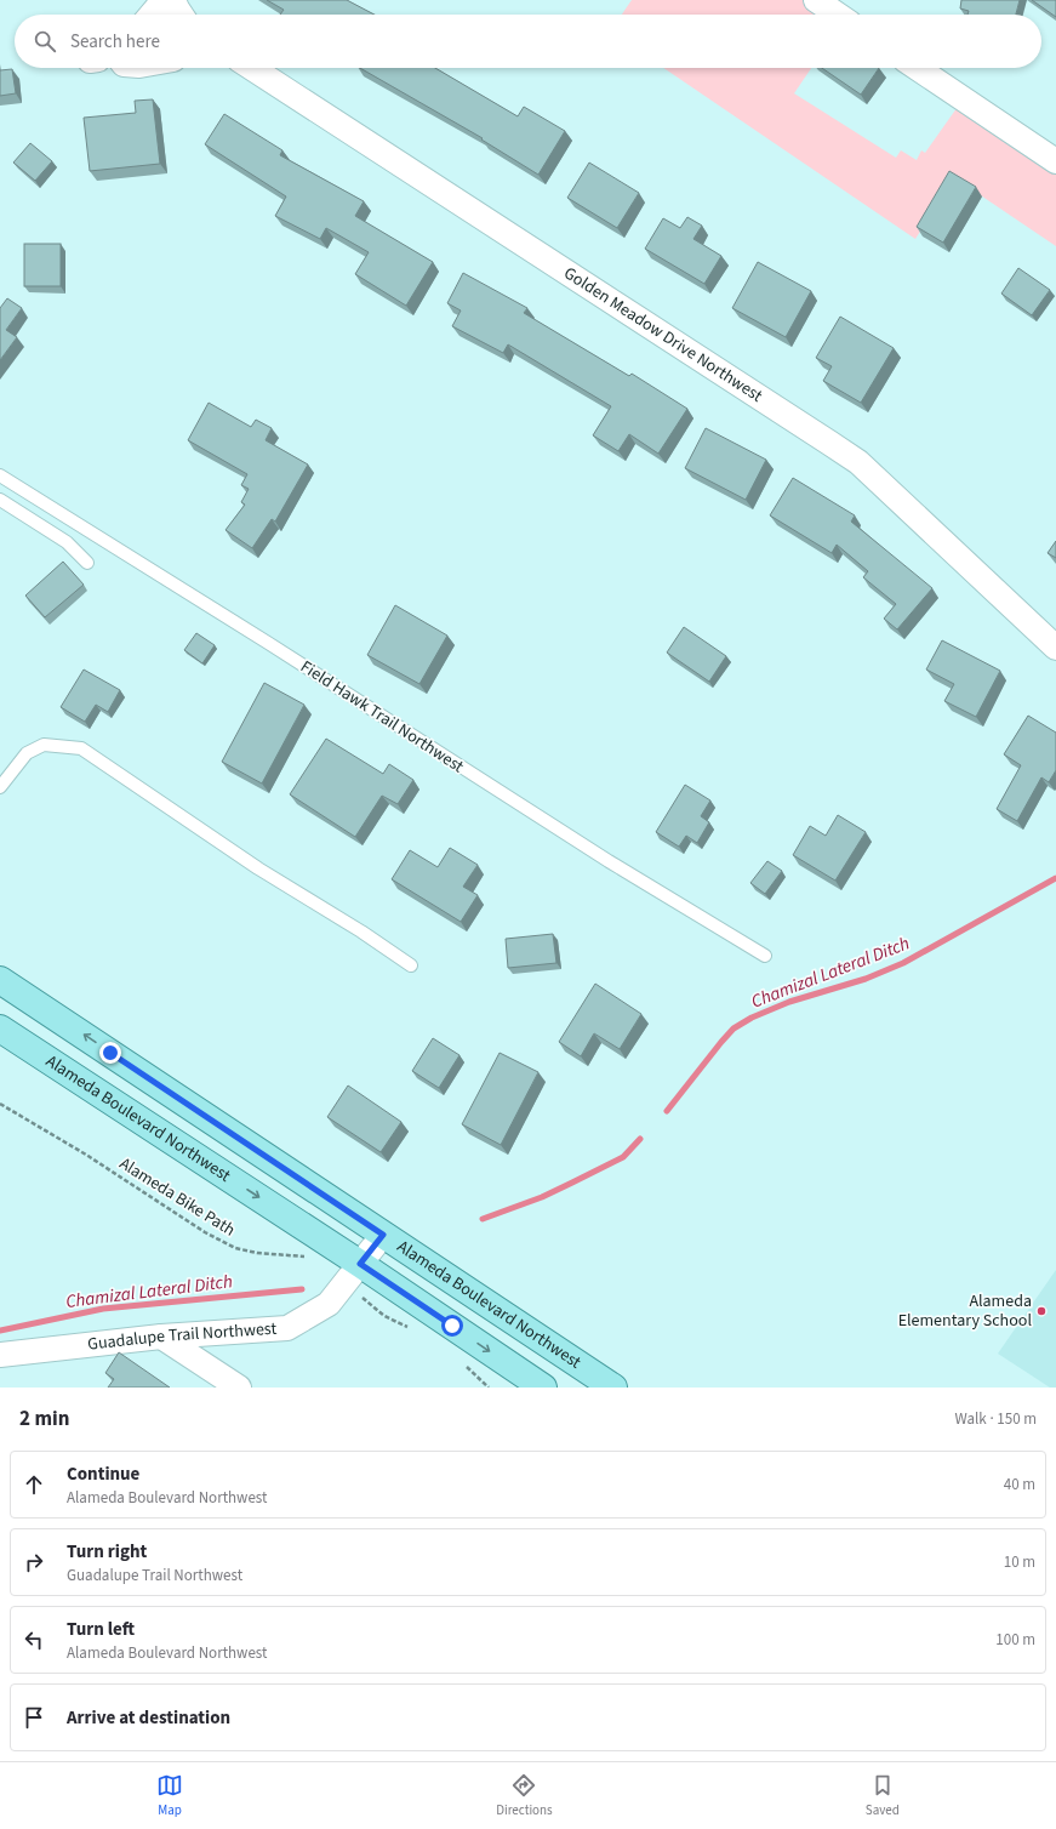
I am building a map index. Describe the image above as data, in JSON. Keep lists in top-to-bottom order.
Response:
{
  "streets": {
    "main road": ["Alameda Boulevard Northwest"],
    "street": ["Golden Meadow Drive Northwest", "Guadalupe Trail Northwest"],
    "lane": ["Field Hawk Trail Northwest"],
    "path": ["Alameda Bike Path"]
  },
  "crossings": [
    ["Alameda Boulevard Northwest", "Guadalupe Trail Northwest"]
  ],
  "water": ["Chamizal Lateral Ditch"],
  "places": ["Alameda Elementary School"],
  "page": {
    "search": "Search here",
    "heading": ["2 min", "Walk · 150 m"],
    "list": [
      ["Continue", "Alameda Boulevard Northwest", "40 m"],
      ["Turn right", "Guadalupe Trail Northwest", "10 m"],
      ["Turn left", "Alameda Boulevard Northwest", "100 m"],
      "Arrive at destination"
    ],
    "nav": ["Map", "Directions", "Saved"]
  }
}
